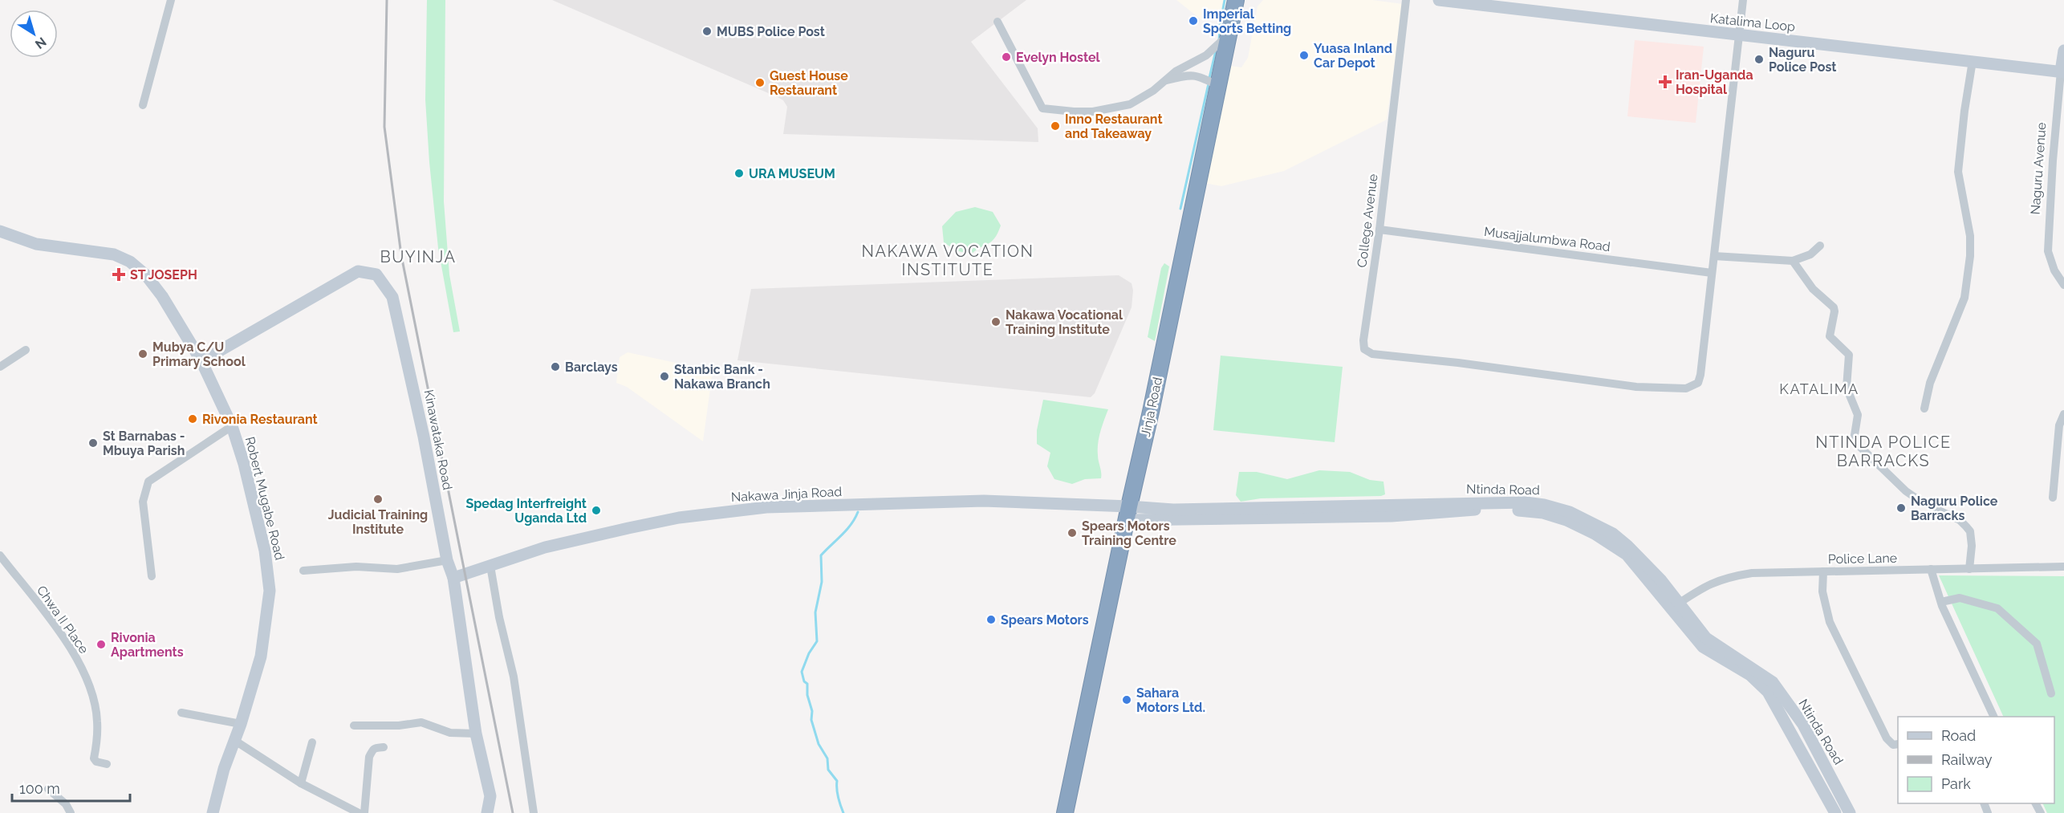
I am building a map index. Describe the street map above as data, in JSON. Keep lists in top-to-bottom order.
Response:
{
  "streets": {
    "highway": ["Jinja Road"],
    "street": [
      "Katalima Loop",
      "Naguru Avenue",
      "College Avenue",
      "Musajjalumbwa Road",
      "Kinawataka Road",
      "Ntinda Road",
      "Nakawa Jinja Road",
      "Robert Mugabe Road",
      "Police Lane",
      "Chwa II Place"
    ]
  },
  "crossings": [
    ["Katalima Loop", "Naguru Avenue"],
    ["College Avenue", "Musajjalumbwa Road"],
    ["Jinja Road", "Ntinda Road"],
    ["Jinja Road", "Nakawa Jinja Road"],
    ["Kinawataka Road", "Nakawa Jinja Road"],
    ["Kinawataka Road", "Robert Mugabe Road"],
    ["Ntinda Road", "Nakawa Jinja Road"],
    ["Ntinda Road", "Police Lane"]
  ],
  "districts": [
    "NAKAWA VOCATION INSTITUTE",
    "BUYINJA",
    "KATALIMA",
    "NTINDA POLICE BARRACKS"
  ],
  "places": {
    "other": [
      "Imperial Sports Betting",
      "MUBS Police Post",
      "Yuasa Inland Car Depot",
      "Evelyn Hostel",
      "Naguru Police Post",
      "Guest House Restaurant",
      "Inno Restaurant and Takeaway",
      "URA MUSEUM",
      "Nakawa Vocational Training Institute",
      "Mubya C/U Primary School",
      "Barclays",
      "Stanbic Bank - Nakawa Branch",
      "Rivonia Restaurant",
      "St Barnabas - Mbuya Parish",
      "Judicial Training Institute",
      "Naguru Police Barracks",
      "Spedag Interfreight Uganda Ltd",
      "Spears Motors Training Centre",
      "Spears Motors",
      "Rivonia Apartments",
      "Sahara Motors Ltd."
    ],
    "health": ["Iran-Uganda Hospital", "ST JOSEPH"]
  },
  "legend": ["Road", "Railway", "Park"],
  "scale_bar": "100 m",
  "north": "bottom right"
}
